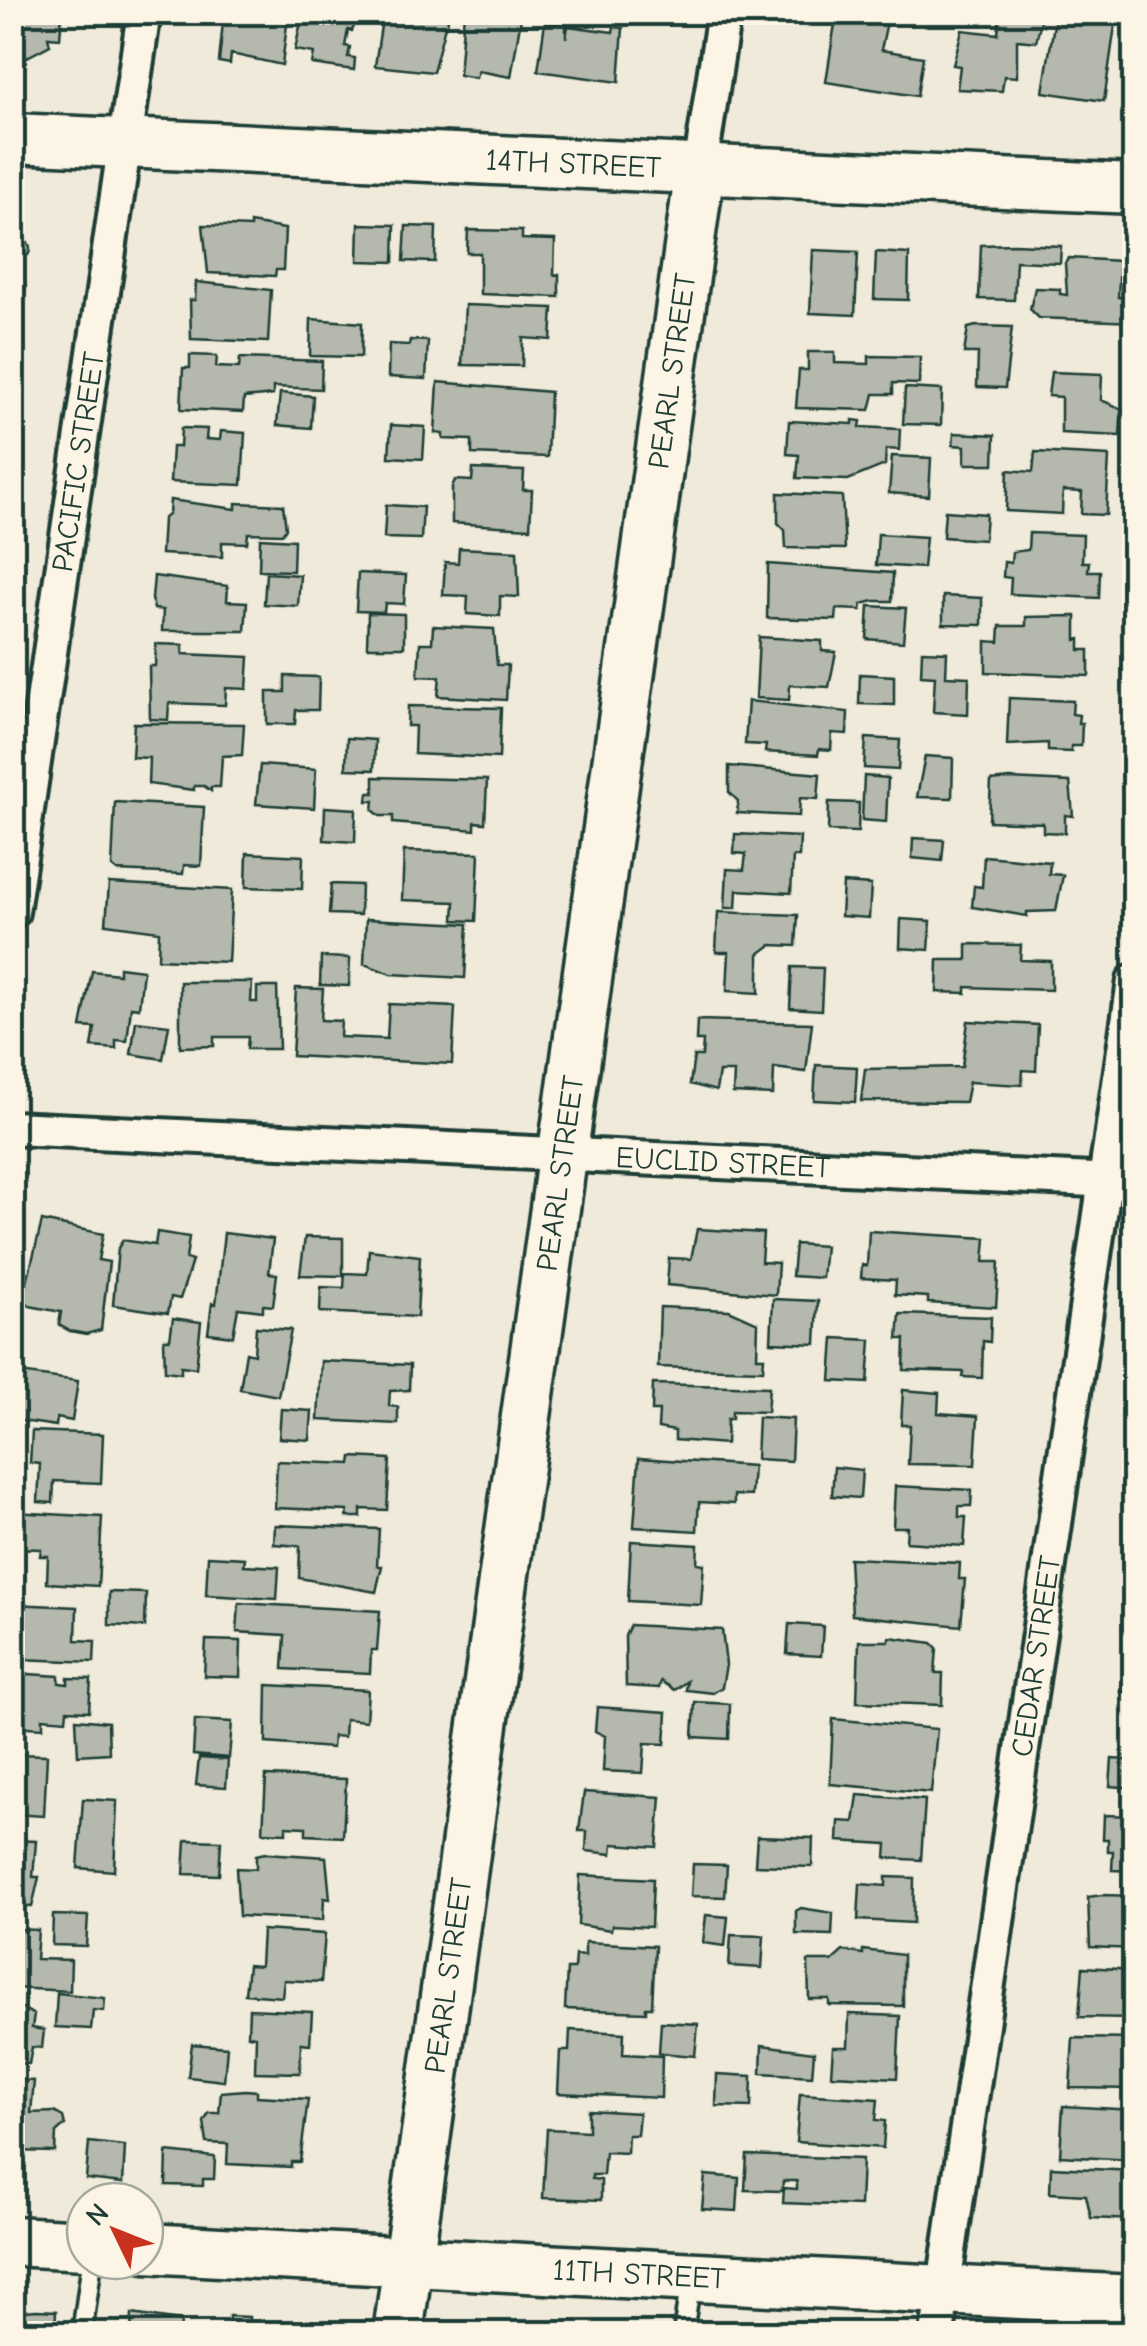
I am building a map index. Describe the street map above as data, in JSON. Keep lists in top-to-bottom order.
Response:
{
  "streets": {
    "street": [
      "14TH STREET",
      "PEARL STREET",
      "PACIFIC STREET",
      "EUCLID STREET",
      "CEDAR STREET",
      "11TH STREET"
    ]
  },
  "crossings": [
    ["14TH STREET", "PEARL STREET"],
    ["14TH STREET", "PACIFIC STREET"],
    ["PEARL STREET", "EUCLID STREET"],
    ["PEARL STREET", "11TH STREET"],
    ["EUCLID STREET", "CEDAR STREET"],
    ["CEDAR STREET", "11TH STREET"]
  ],
  "north": "top left"
}
